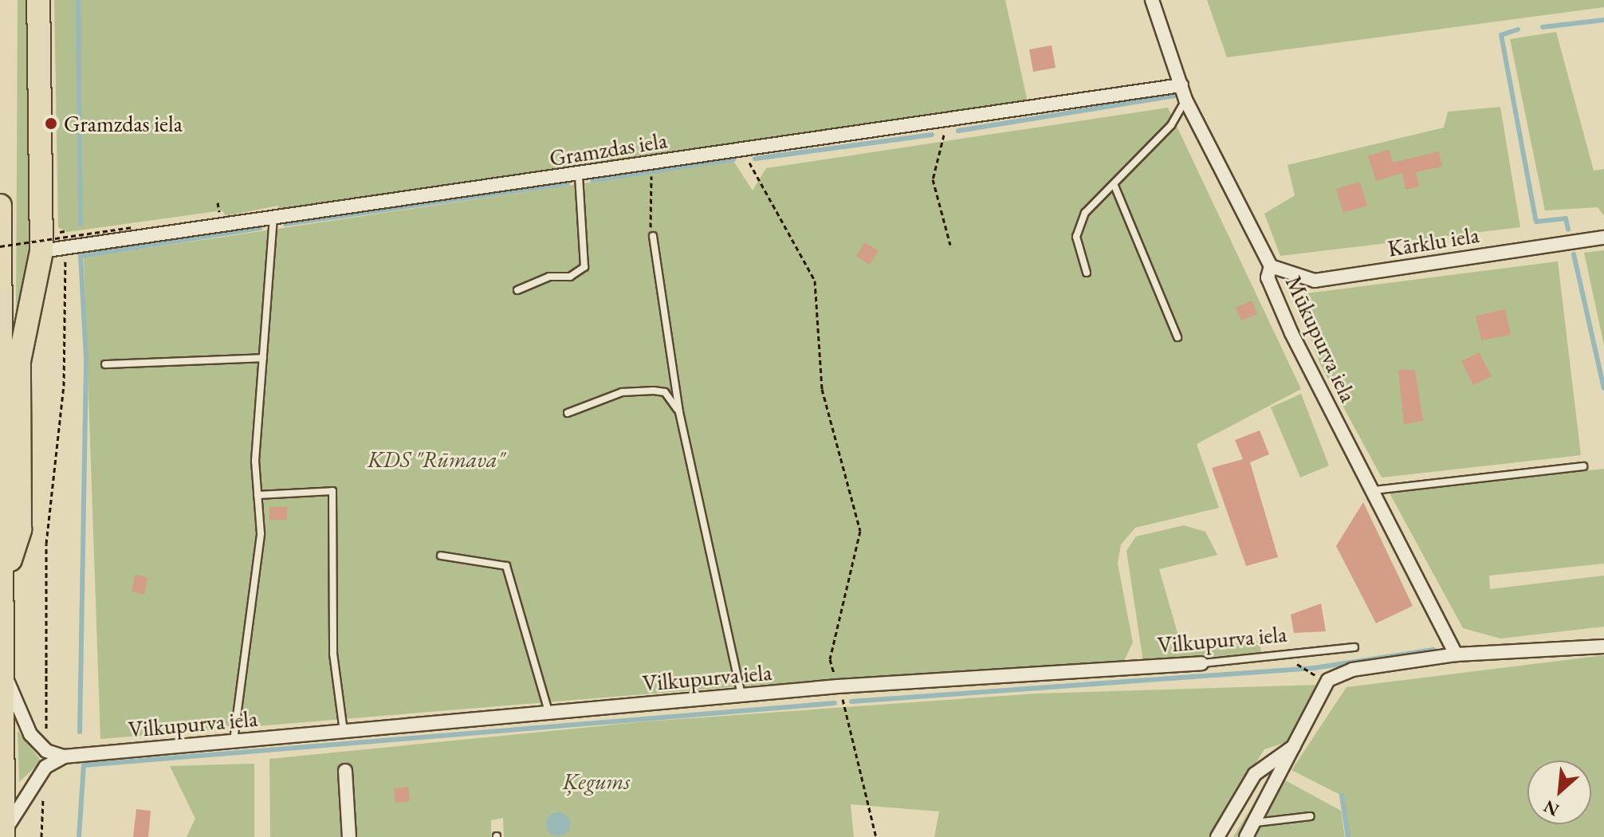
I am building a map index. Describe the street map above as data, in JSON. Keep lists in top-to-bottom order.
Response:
{
  "streets": {
    "street": [
      "Gramzdas iela",
      "Kārklu iela",
      "Mūkupurva iela",
      "Vilkupurva iela"
    ]
  },
  "crossings": [
    ["Gramzdas iela", "Mūkupurva iela"],
    ["Kārklu iela", "Mūkupurva iela"]
  ],
  "parks": ["KDS \"Rūmava\"", "Ķegums"],
  "places": ["Gramzdas iela"],
  "north": "bottom left"
}
